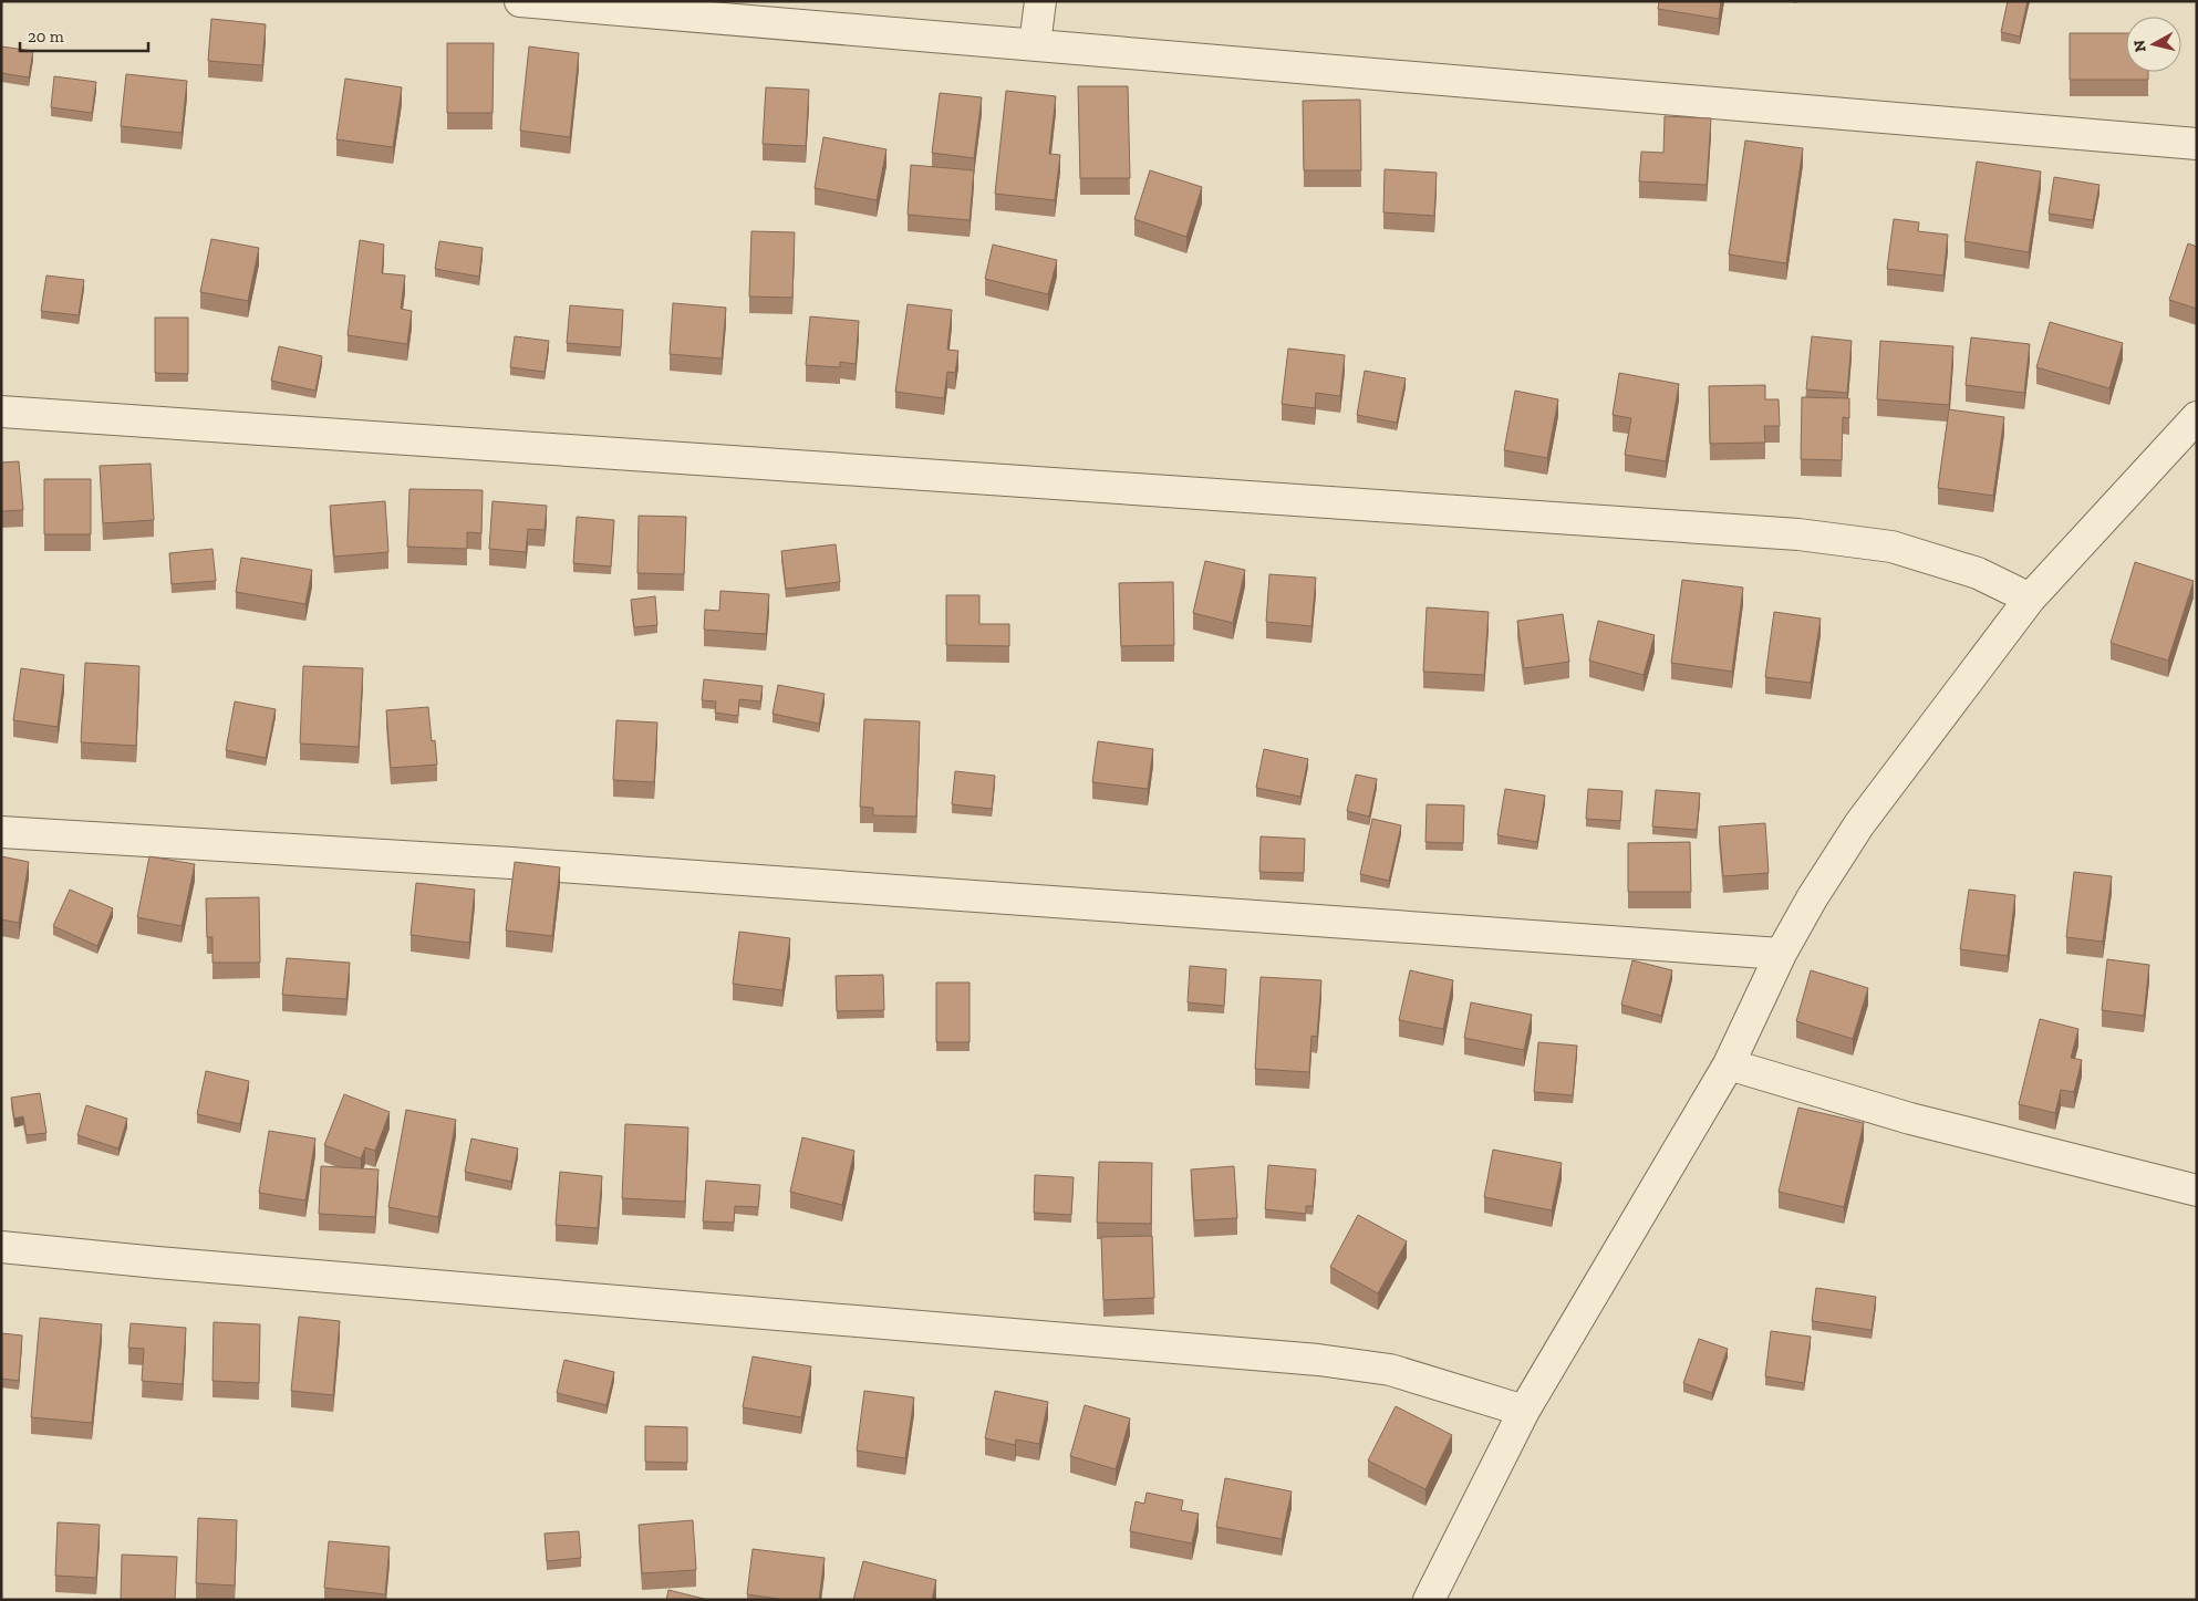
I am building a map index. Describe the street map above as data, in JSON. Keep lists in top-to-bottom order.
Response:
{
  "scale_bar": "20 m",
  "north": "left"
}
